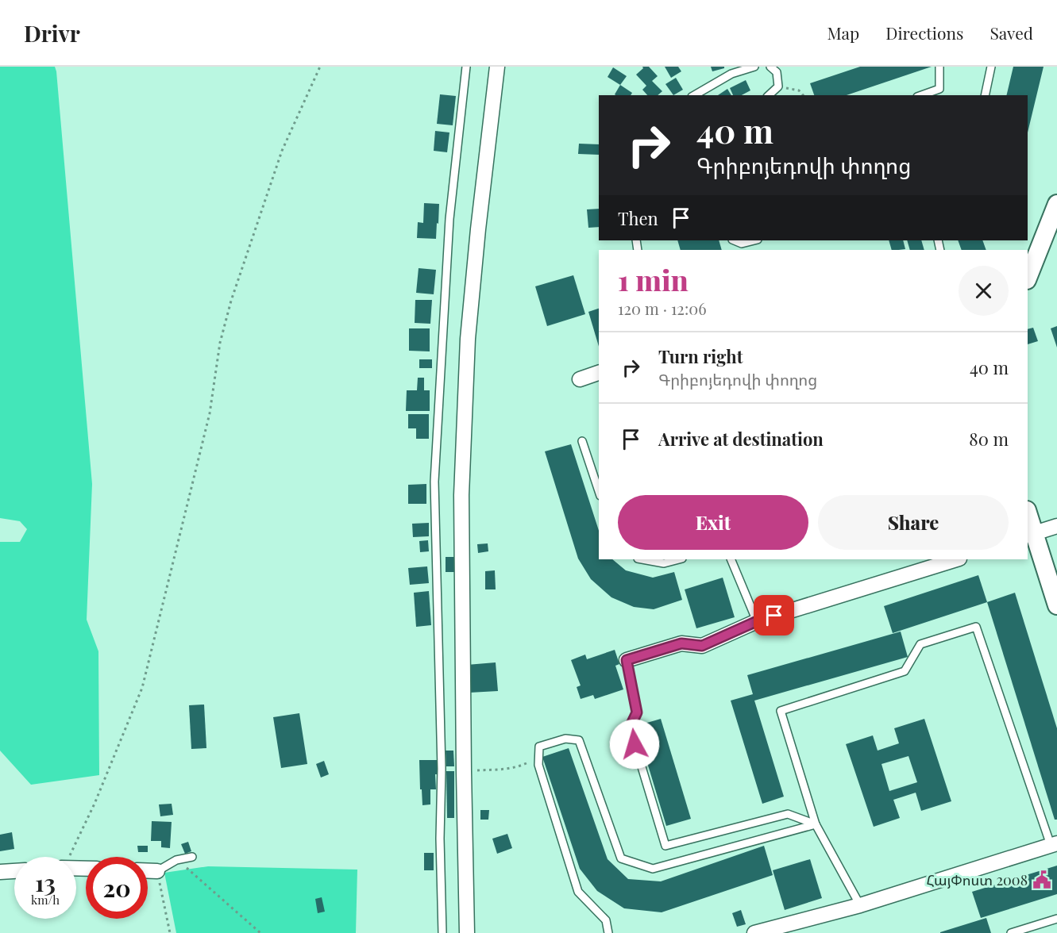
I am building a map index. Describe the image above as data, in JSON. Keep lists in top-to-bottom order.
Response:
{
  "places": {
    "public building": ["ՀայՓոստ 2008"]
  },
  "page": {
    "header": "Drivr",
    "nav": ["Map", "Directions", "Saved"],
    "turn": ["40 m", "Գրիբոյեդովի փողոց"],
    "then": "Then",
    "heading": ["1 min", "120 m · 12:06"],
    "list": [
      {
        "name": "Turn right",
        "note": "Գրիբոյեդովի փողոց",
        "value": "40 m"
      },
      {
        "name": "Arrive at destination",
        "value": "80 m"
      }
    ],
    "buttons": ["Exit", "Share"],
    "speed": "13 km/h",
    "limit": "20"
  }
}
